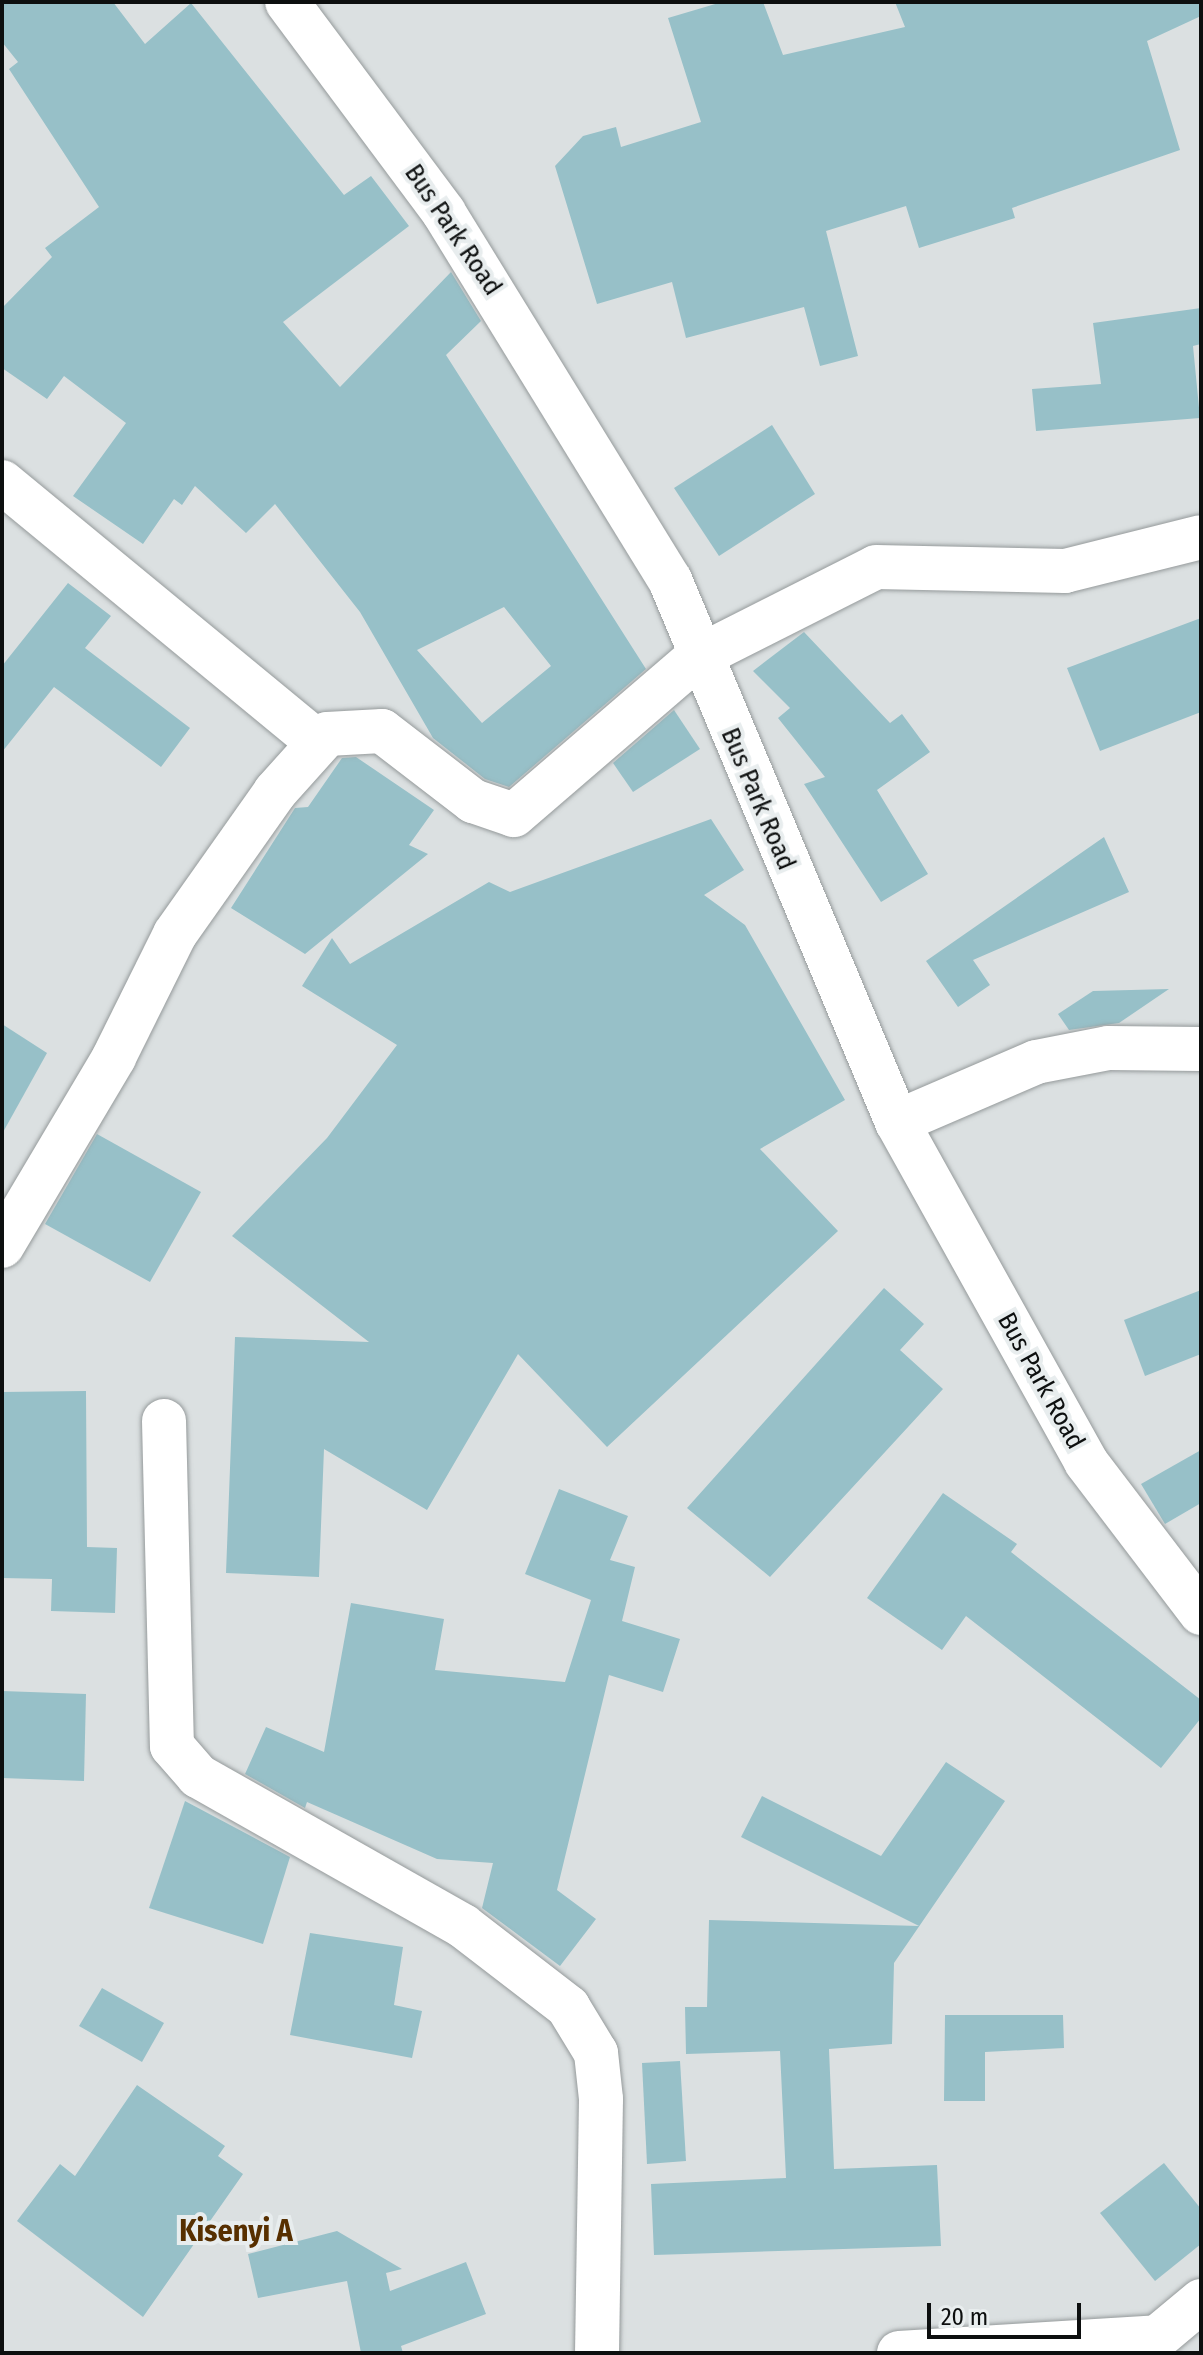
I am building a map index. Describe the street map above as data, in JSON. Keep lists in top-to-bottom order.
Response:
{
  "streets": {
    "street": ["Bus Park Road"]
  },
  "districts": ["Kisenyi A"],
  "scale_bar": "20 m"
}
